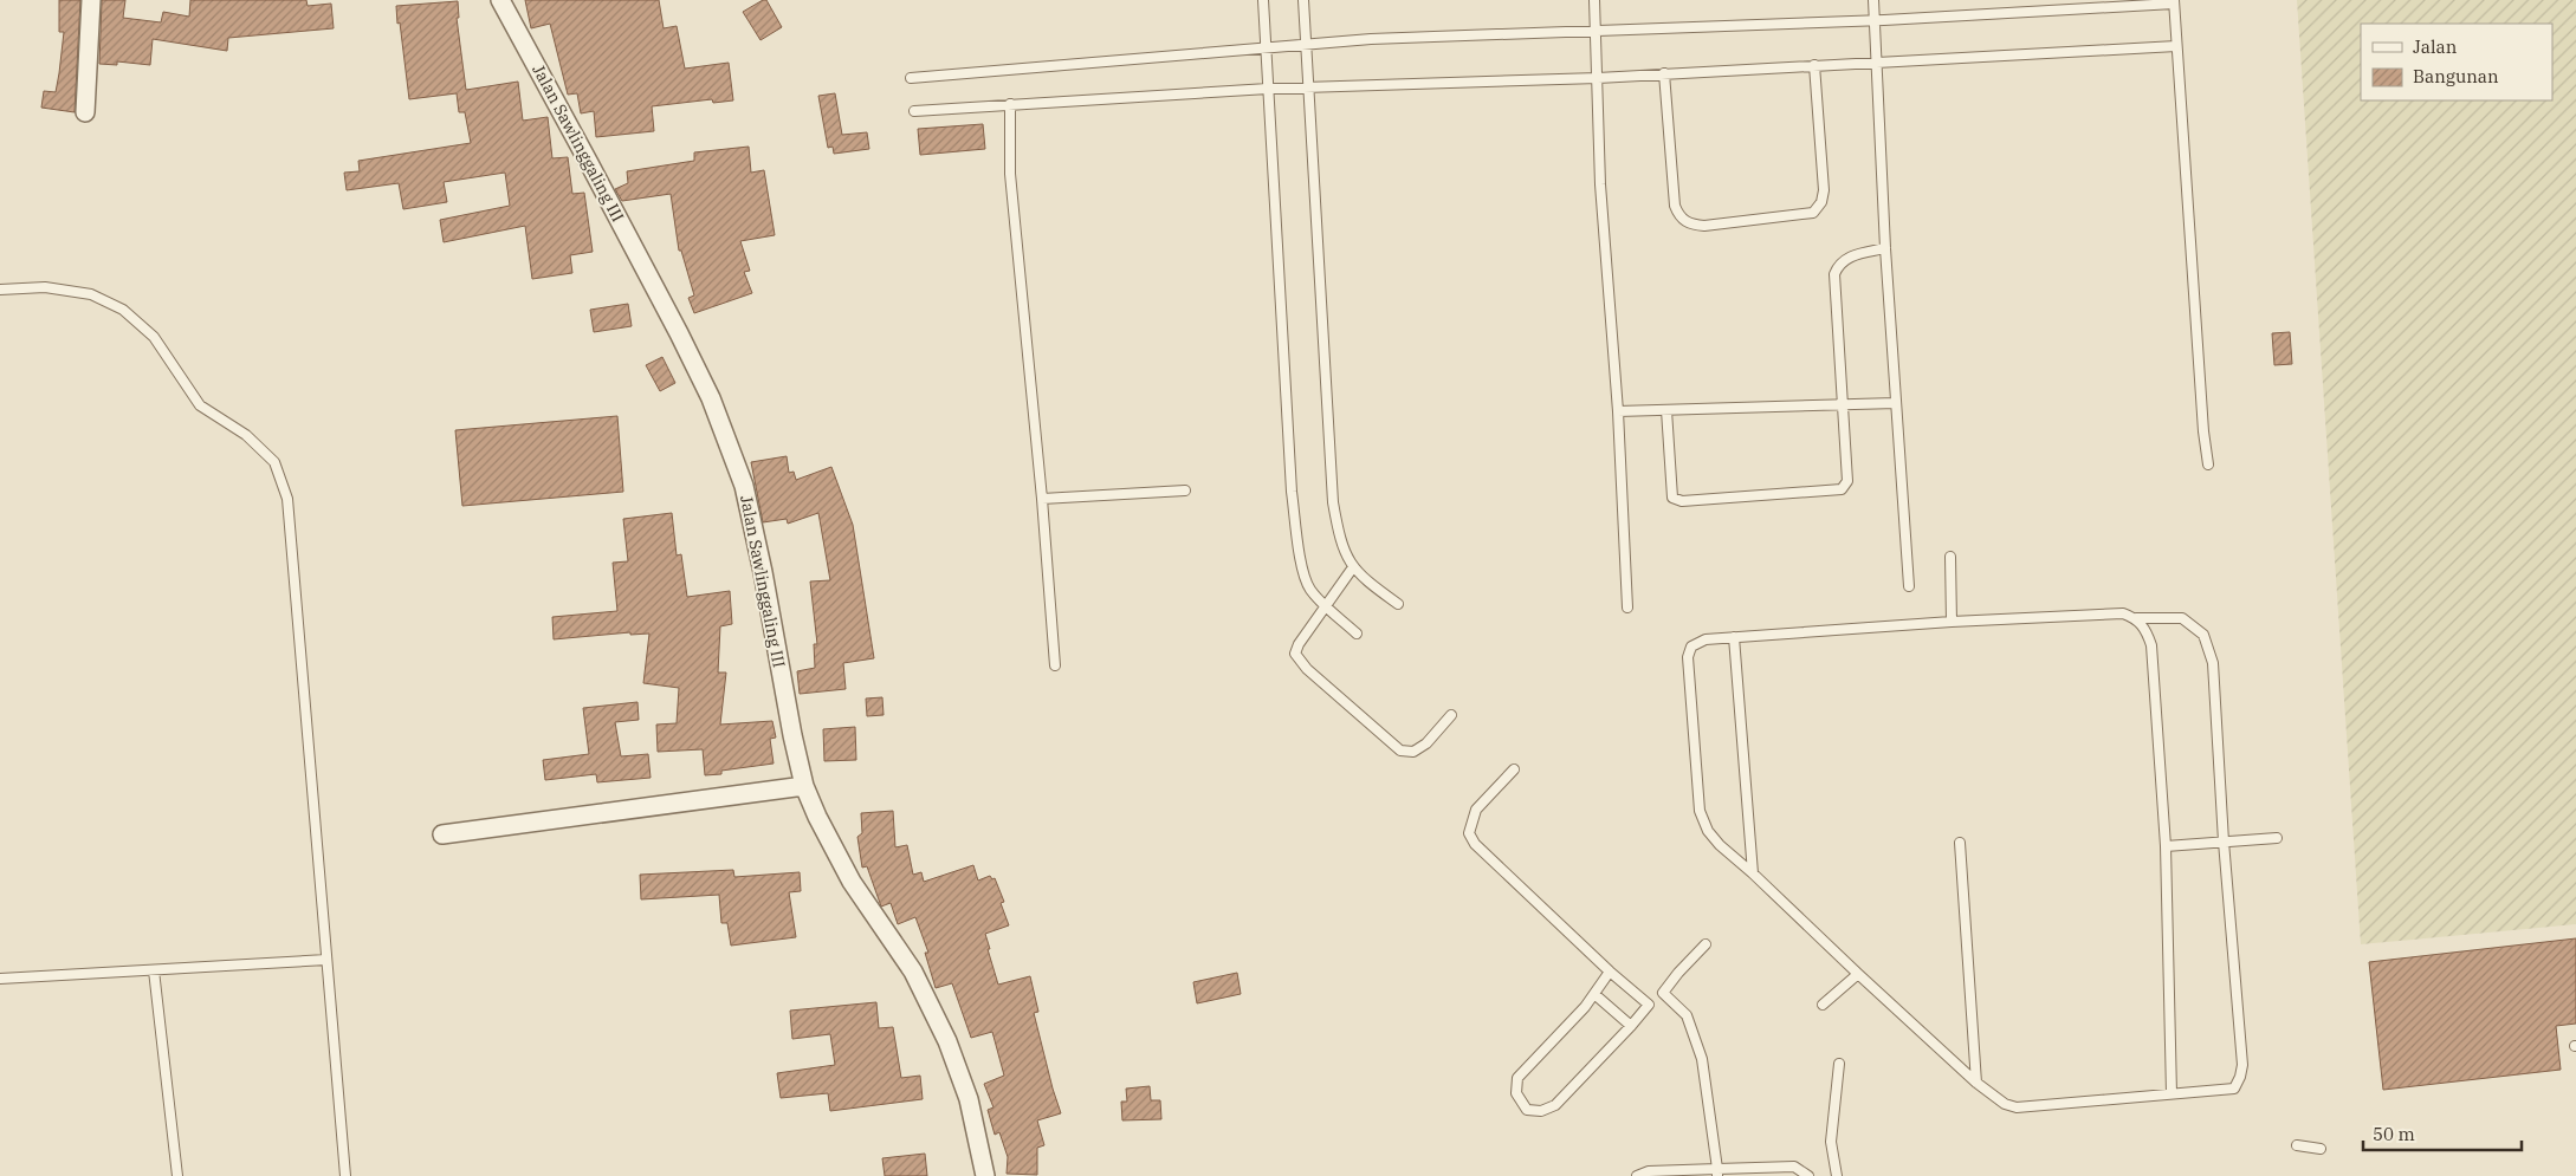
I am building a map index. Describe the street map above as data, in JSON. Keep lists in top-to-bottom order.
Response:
{
  "streets": {
    "street": ["Jalan Sawlinggaling III"]
  },
  "legend": ["Jalan", "Bangunan"],
  "scale_bar": "50 m"
}
